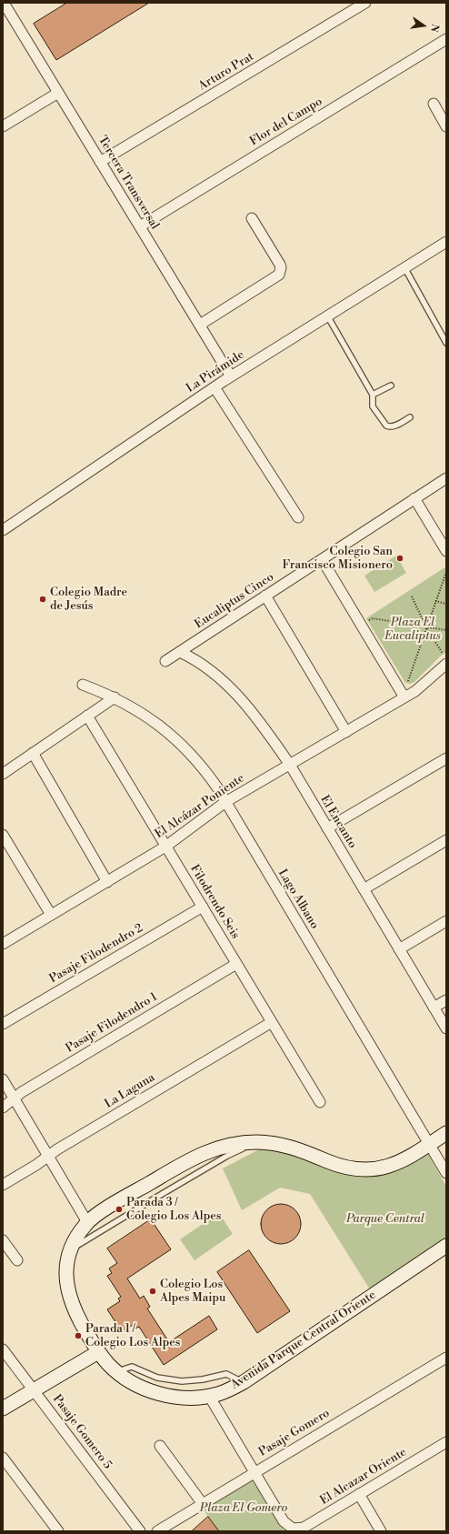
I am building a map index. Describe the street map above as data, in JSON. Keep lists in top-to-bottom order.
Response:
{
  "streets": {
    "street": [
      "Arturo Prat",
      "Flor del Campo",
      "Tercera Transversal",
      "La Pirámide",
      "Eucaliptus Cinco",
      "El Alcázar Poniente",
      "El Encanto",
      "Lago Albano",
      "Filodrendo Seis",
      "Pasaje Filodendro 2",
      "Pasaje Filodendro 1",
      "La Laguna",
      "Avenida Parque Central Oriente",
      "Pasaje Gomero 5",
      "Pasaje Gomero",
      "El Alcazar Oriente"
    ]
  },
  "crossings": [
    ["Arturo Prat", "Tercera Transversal"],
    ["Flor del Campo", "Tercera Transversal"],
    ["Tercera Transversal", "La Pirámide"],
    ["Eucaliptus Cinco", "El Encanto"],
    ["El Alcázar Poniente", "El Encanto"],
    ["El Alcázar Poniente", "Lago Albano"],
    ["El Alcázar Poniente", "Filodrendo Seis"],
    ["Filodrendo Seis", "Pasaje Filodendro 2"],
    ["Filodrendo Seis", "Pasaje Filodendro 1"],
    ["Filodrendo Seis", "La Laguna"],
    ["Pasaje Gomero", "El Alcazar Oriente"]
  ],
  "parks": ["Plaza El Eucaliptus", "Parque Central", "Plaza El Gomero"],
  "places": [
    "Colegio San Francisco Misionero",
    "Colegio Madre de Jesús",
    "Parada 3 / Colegio Los Alpes",
    "Colegio Los Alpes Maipu",
    "Parada 1 / Colegio Los Alpes"
  ],
  "north": "right"
}
